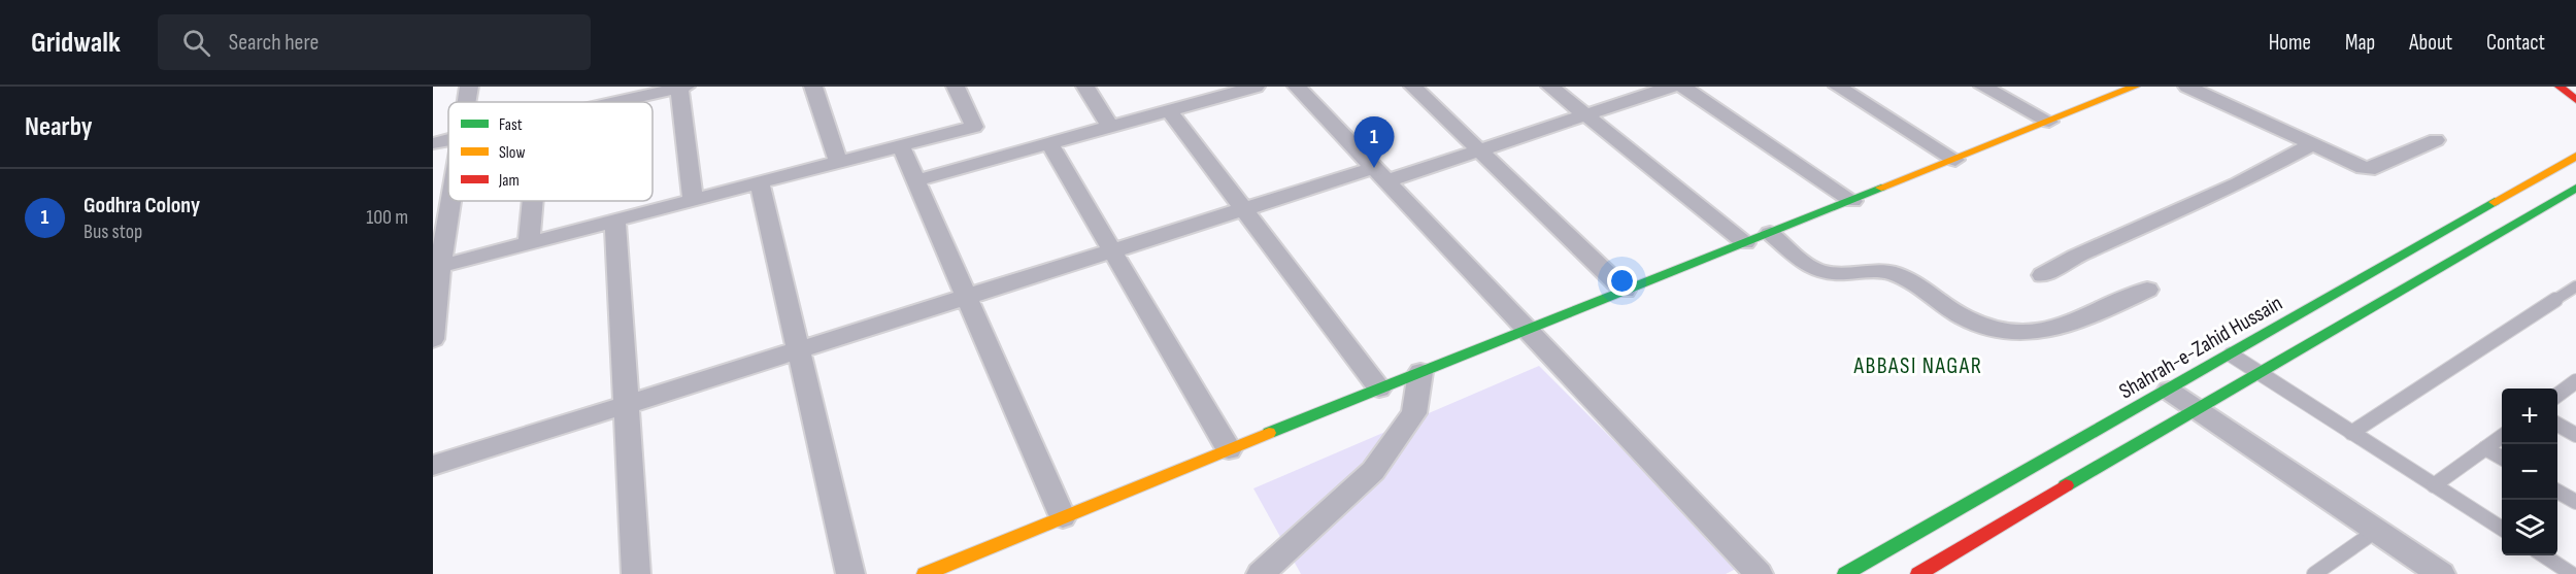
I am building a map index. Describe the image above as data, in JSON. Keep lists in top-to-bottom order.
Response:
{
  "streets": {
    "main road": ["Shahrah-e-Zahid Hussain"]
  },
  "districts": ["ABBASI NAGAR"],
  "legend": ["Fast", "Slow", "Jam"],
  "page": {
    "header": "Gridwalk",
    "search": "Search here",
    "nav": [
      "Home",
      "Map",
      "About",
      "Contact"
    ],
    "heading": "Nearby",
    "pins": "1",
    "list": [
      {
        "mark": "1",
        "name": "Godhra Colony",
        "note": "Bus stop",
        "value": "100 m"
      }
    ],
    "map_buttons": ["+", "−"]
  }
}
